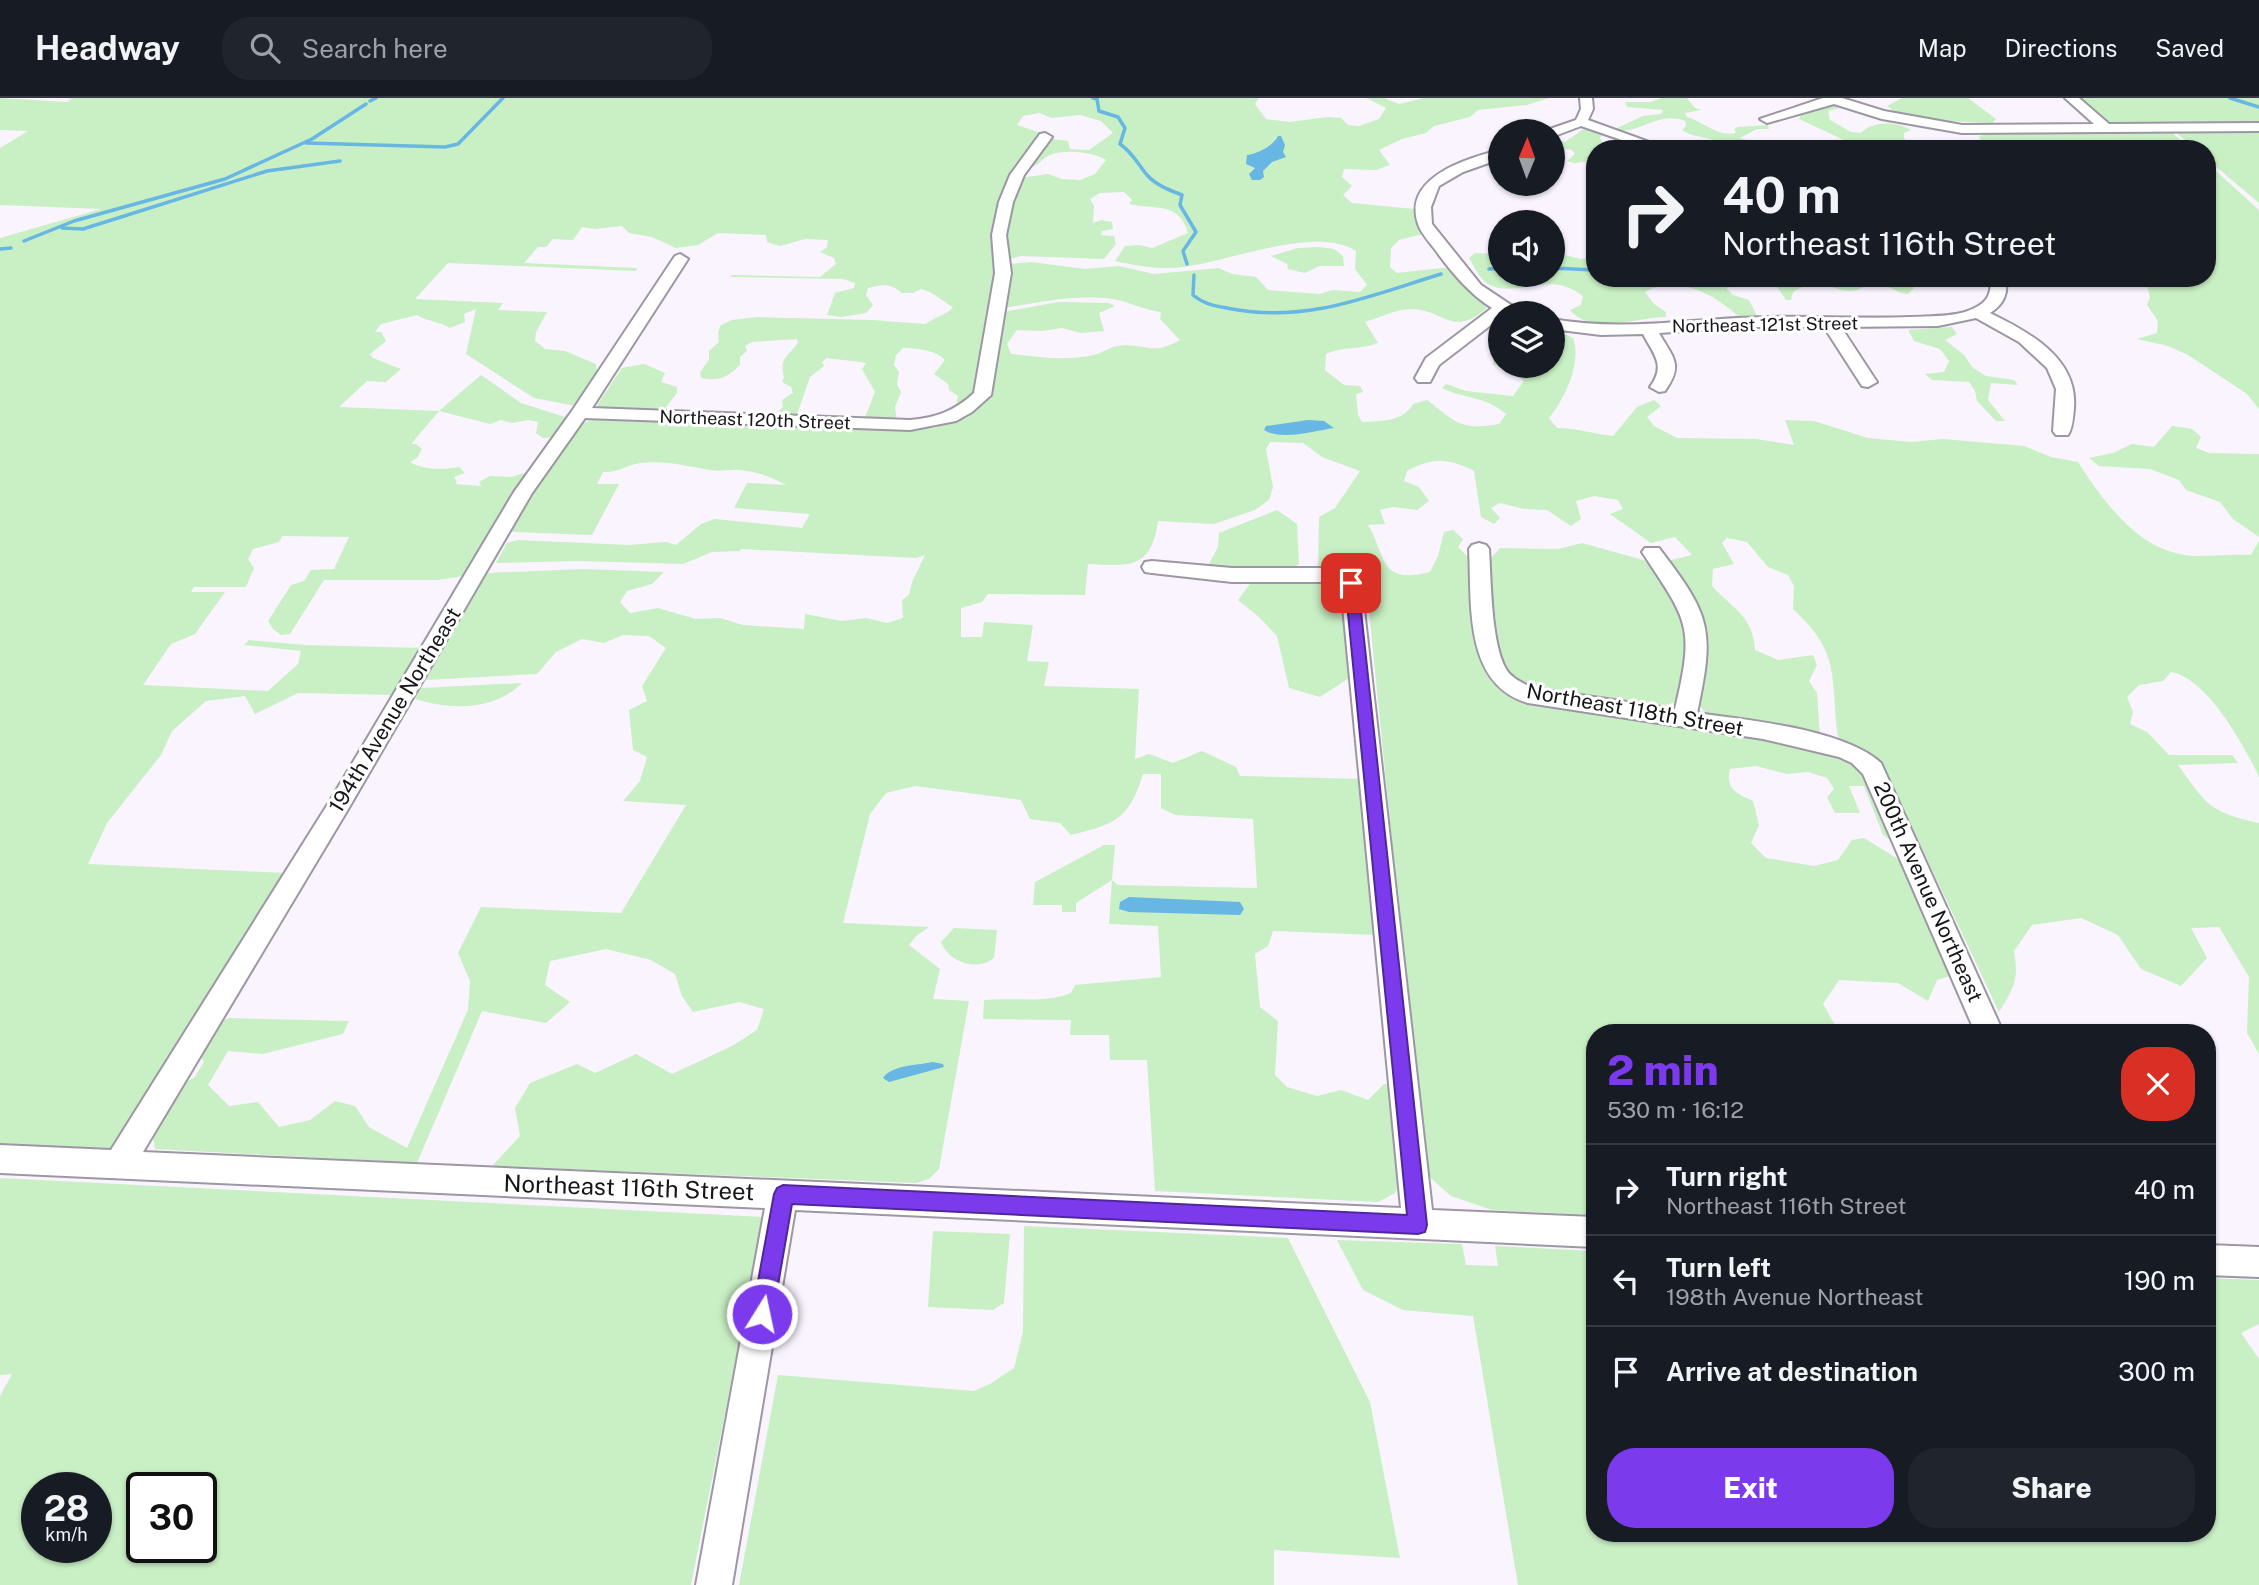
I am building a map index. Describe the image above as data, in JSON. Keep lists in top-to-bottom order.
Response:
{
  "streets": {
    "street": [
      "Northeast 121st Street",
      "Northeast 120th Street",
      "194th Avenue Northeast",
      "Northeast 118th Street",
      "200th Avenue Northeast",
      "Northeast 116th Street"
    ]
  },
  "crossings": [
    ["Northeast 120th Street", "194th Avenue Northeast"],
    ["194th Avenue Northeast", "Northeast 116th Street"],
    ["Northeast 118th Street", "200th Avenue Northeast"]
  ],
  "north": "top",
  "page": {
    "header": "Headway",
    "search": "Search here",
    "nav": ["Map", "Directions", "Saved"],
    "turn": ["40 m", "Northeast 116th Street"],
    "heading": ["2 min", "530 m · 16:12"],
    "list": [
      {
        "name": "Turn right",
        "note": "Northeast 116th Street",
        "value": "40 m"
      },
      {
        "name": "Turn left",
        "note": "198th Avenue Northeast",
        "value": "190 m"
      },
      {
        "name": "Arrive at destination",
        "value": "300 m"
      }
    ],
    "buttons": ["Exit", "Share"],
    "speed": "28 km/h",
    "limit": "30"
  }
}
